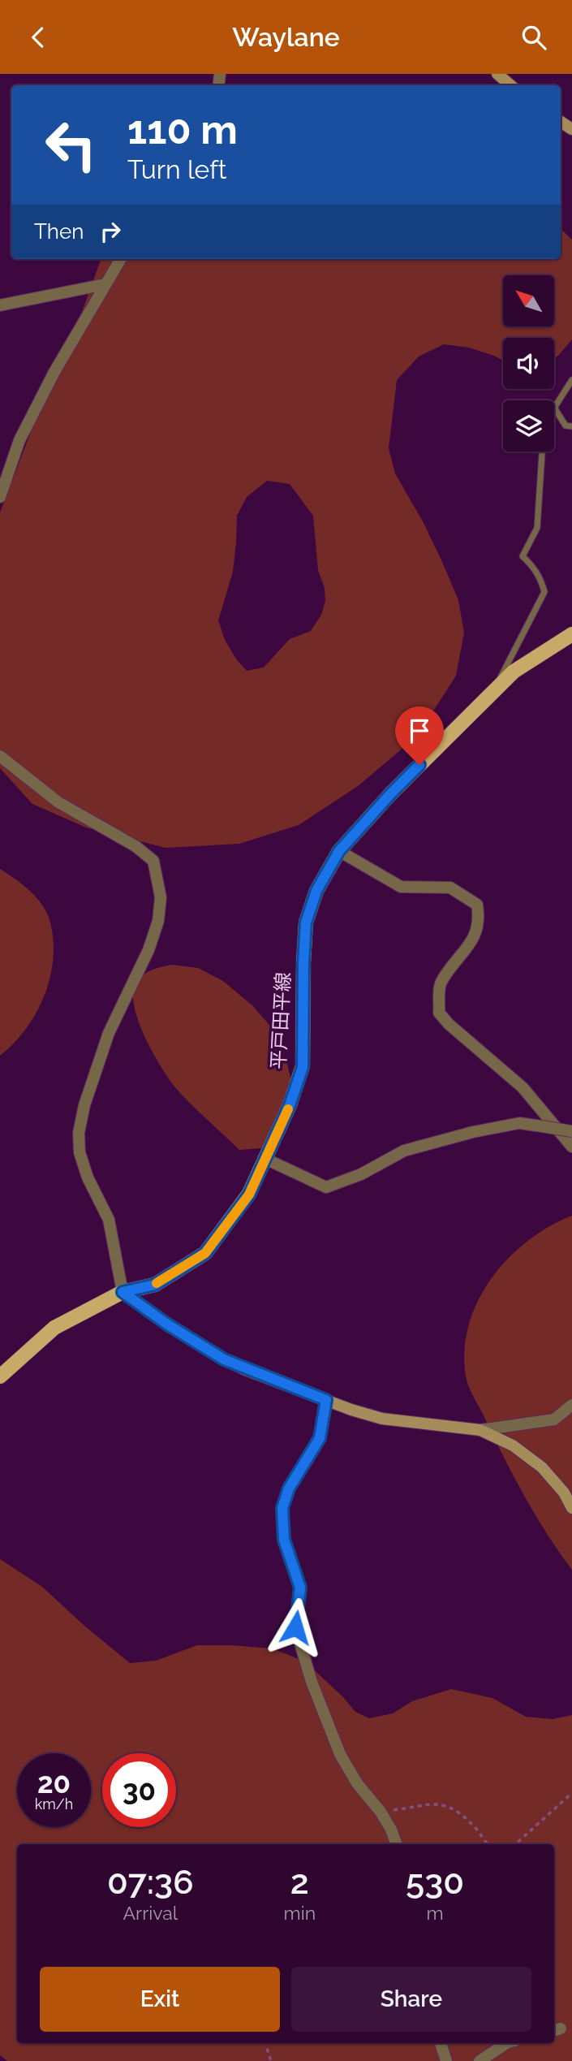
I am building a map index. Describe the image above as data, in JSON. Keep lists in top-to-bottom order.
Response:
{
  "streets": {
    "main road": ["平戸田平線"]
  },
  "north": "top left",
  "page": {
    "header": "Waylane",
    "turn": ["110 m", "Turn left"],
    "then": "Then",
    "speed": "20 km/h",
    "limit": "30",
    "eta": [
      "07:36",
      "Arrival",
      "2",
      "min",
      "530",
      "m"
    ],
    "buttons": ["Exit", "Share"]
  }
}
